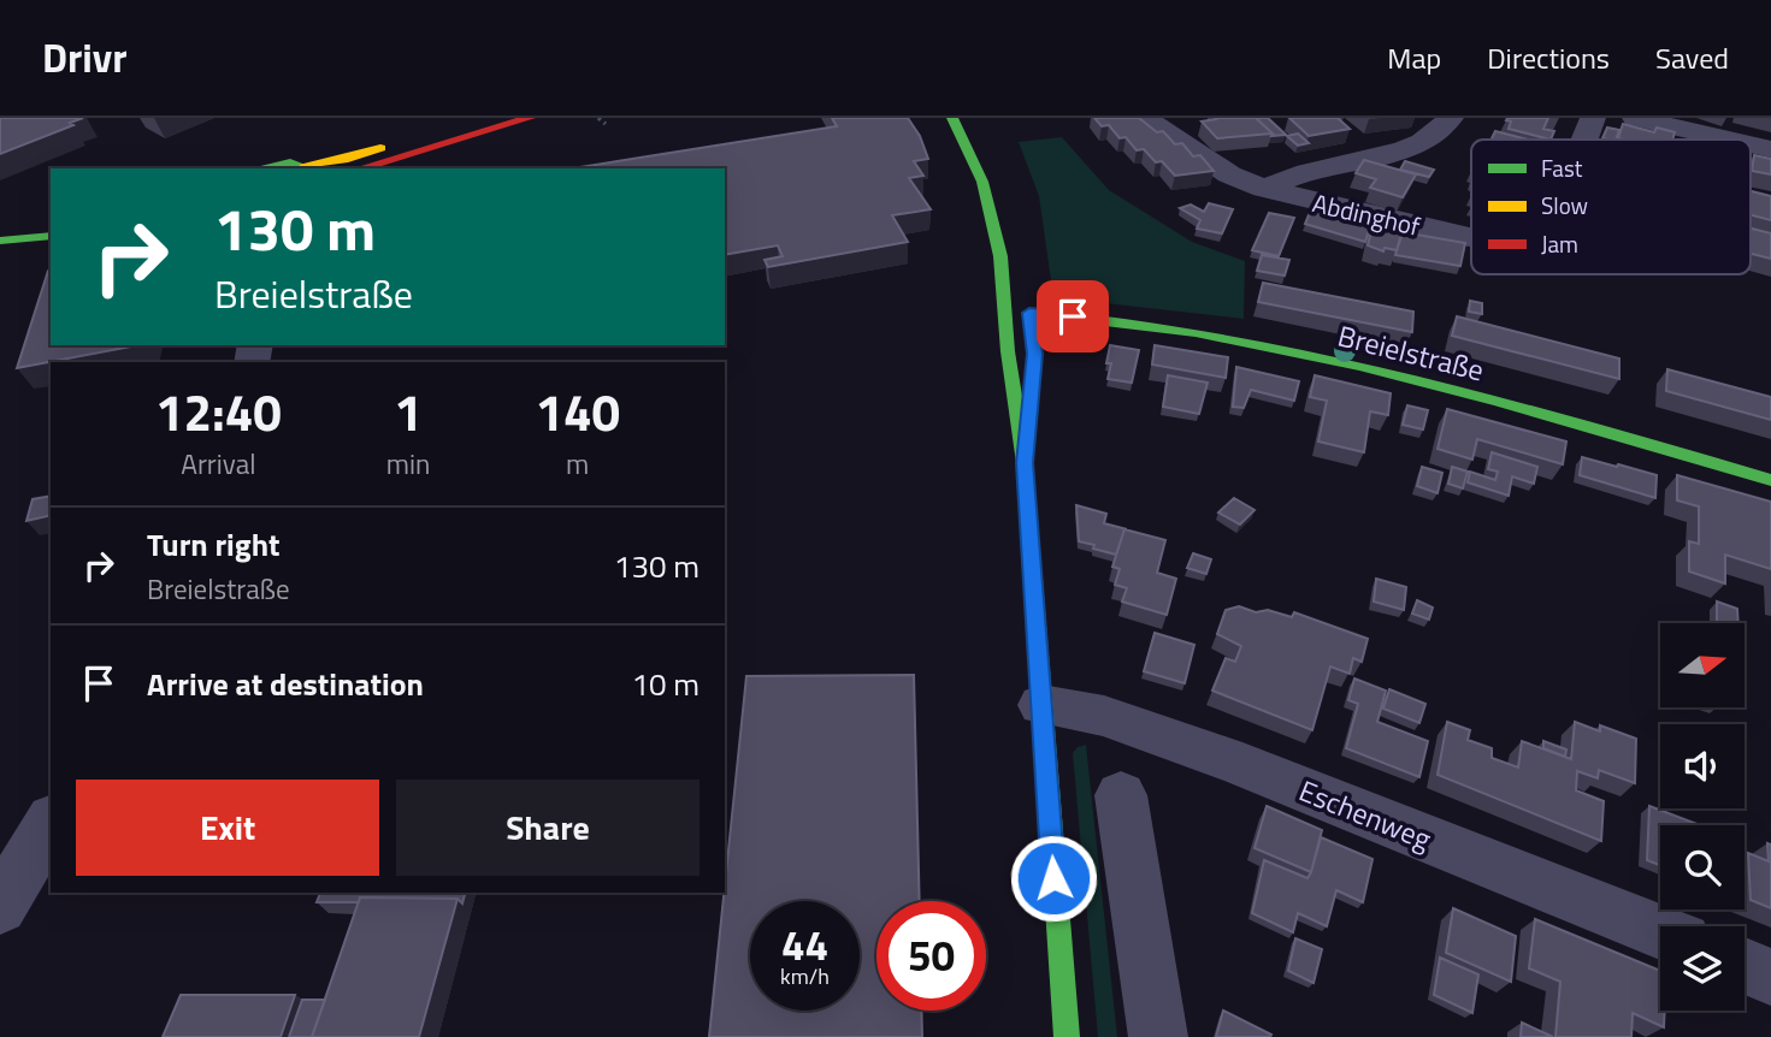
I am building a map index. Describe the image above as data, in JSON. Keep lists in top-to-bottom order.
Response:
{
  "streets": {
    "main road": ["Breielstraße"],
    "street": ["Abdinghof", "Eschenweg"]
  },
  "legend": ["Fast", "Slow", "Jam"],
  "north": "right",
  "page": {
    "header": "Drivr",
    "nav": ["Map", "Directions", "Saved"],
    "turn": ["130 m", "Breielstraße"],
    "eta": [
      "12:40",
      "Arrival",
      "1",
      "min",
      "140",
      "m"
    ],
    "list": [
      {
        "name": "Turn right",
        "note": "Breielstraße",
        "value": "130 m"
      },
      {
        "name": "Arrive at destination",
        "value": "10 m"
      }
    ],
    "buttons": ["Exit", "Share"],
    "speed": "44 km/h",
    "limit": "50"
  }
}
